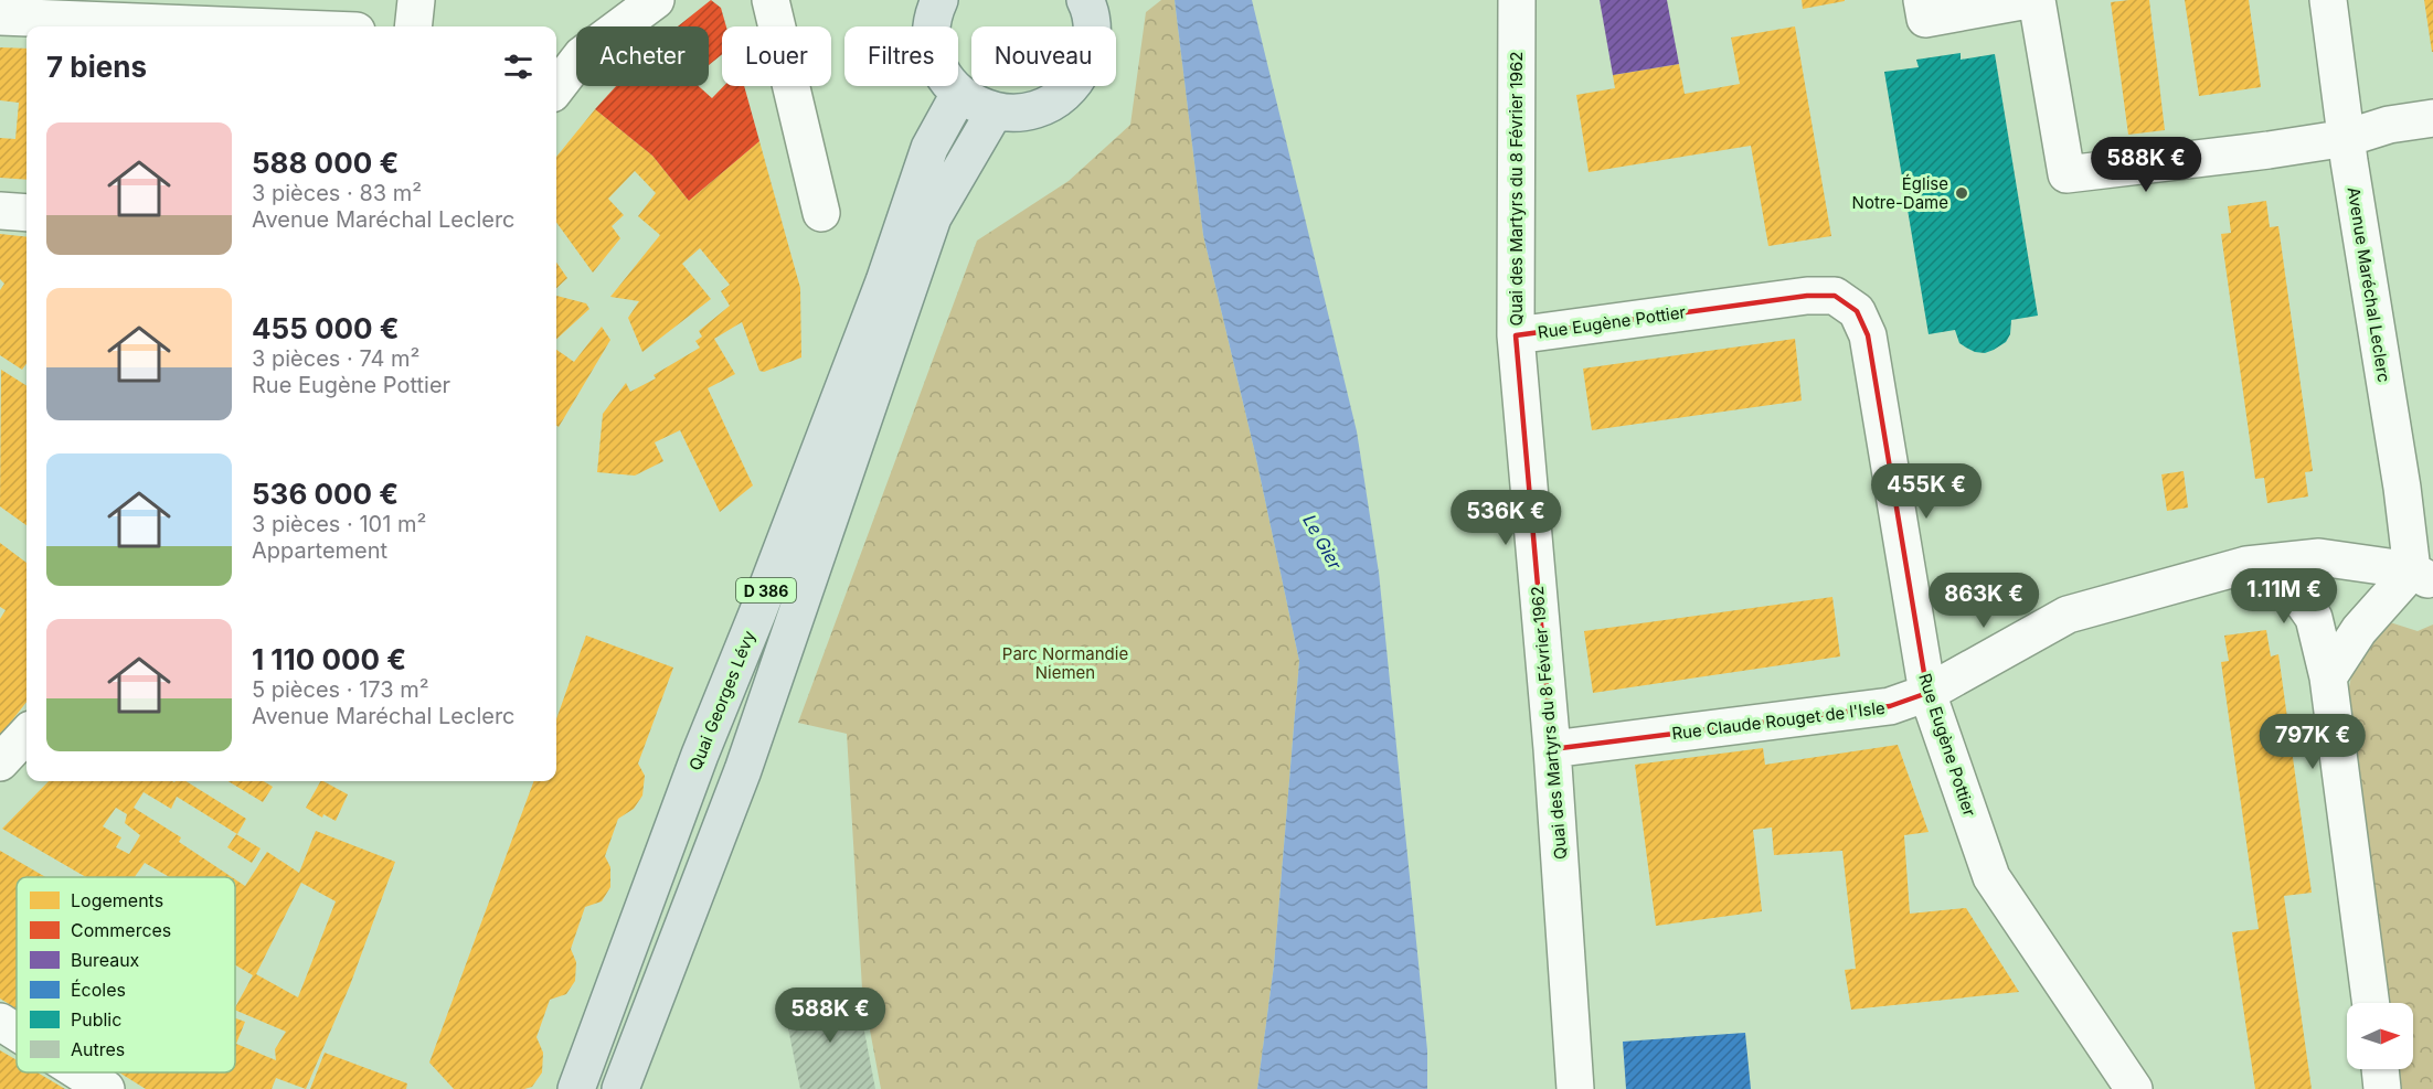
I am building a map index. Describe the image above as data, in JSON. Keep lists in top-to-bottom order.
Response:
{
  "streets": {
    "main road": ["D 386", "Quai Georges Lévy"],
    "street": [
      "Quai des Martyrs du 8 Février 1962",
      "Avenue Maréchal Leclerc",
      "Rue Eugène Pottier",
      "Rue Claude Rouget de l'Isle"
    ]
  },
  "crossings": [
    ["Quai des Martyrs du 8 Février 1962", "Rue Eugène Pottier"],
    ["Quai des Martyrs du 8 Février 1962", "Rue Claude Rouget de l'Isle"],
    ["Avenue Maréchal Leclerc", "Rue Claude Rouget de l'Isle"],
    ["Rue Eugène Pottier", "Rue Claude Rouget de l'Isle"]
  ],
  "water": ["Le Gier"],
  "parks": ["Parc Normandie Niemen"],
  "places": ["Église Notre-Dame"],
  "legend": [
    "Logements",
    "Commerces",
    "Bureaux",
    "Écoles",
    "Public",
    "Autres"
  ],
  "north": "right",
  "page": {
    "chip": [
      "Acheter",
      "Louer",
      "Filtres",
      "Nouveau"
    ],
    "heading": "7 biens",
    "list": [
      {
        "name": "588 000 €",
        "note": "3 pièces · 83 m² · Avenue Maréchal Leclerc"
      },
      {
        "name": "455 000 €",
        "note": "3 pièces · 74 m² · Rue Eugène Pottier"
      },
      {
        "name": "536 000 €",
        "note": "3 pièces · 101 m² · Appartement"
      },
      {
        "name": "1 110 000 €",
        "note": "5 pièces · 173 m² · Avenue Maréchal Leclerc"
      }
    ],
    "price": [
      "588K €",
      "455K €",
      "536K €",
      "1.11M €",
      "863K €",
      "797K €",
      "588K €"
    ]
  }
}
